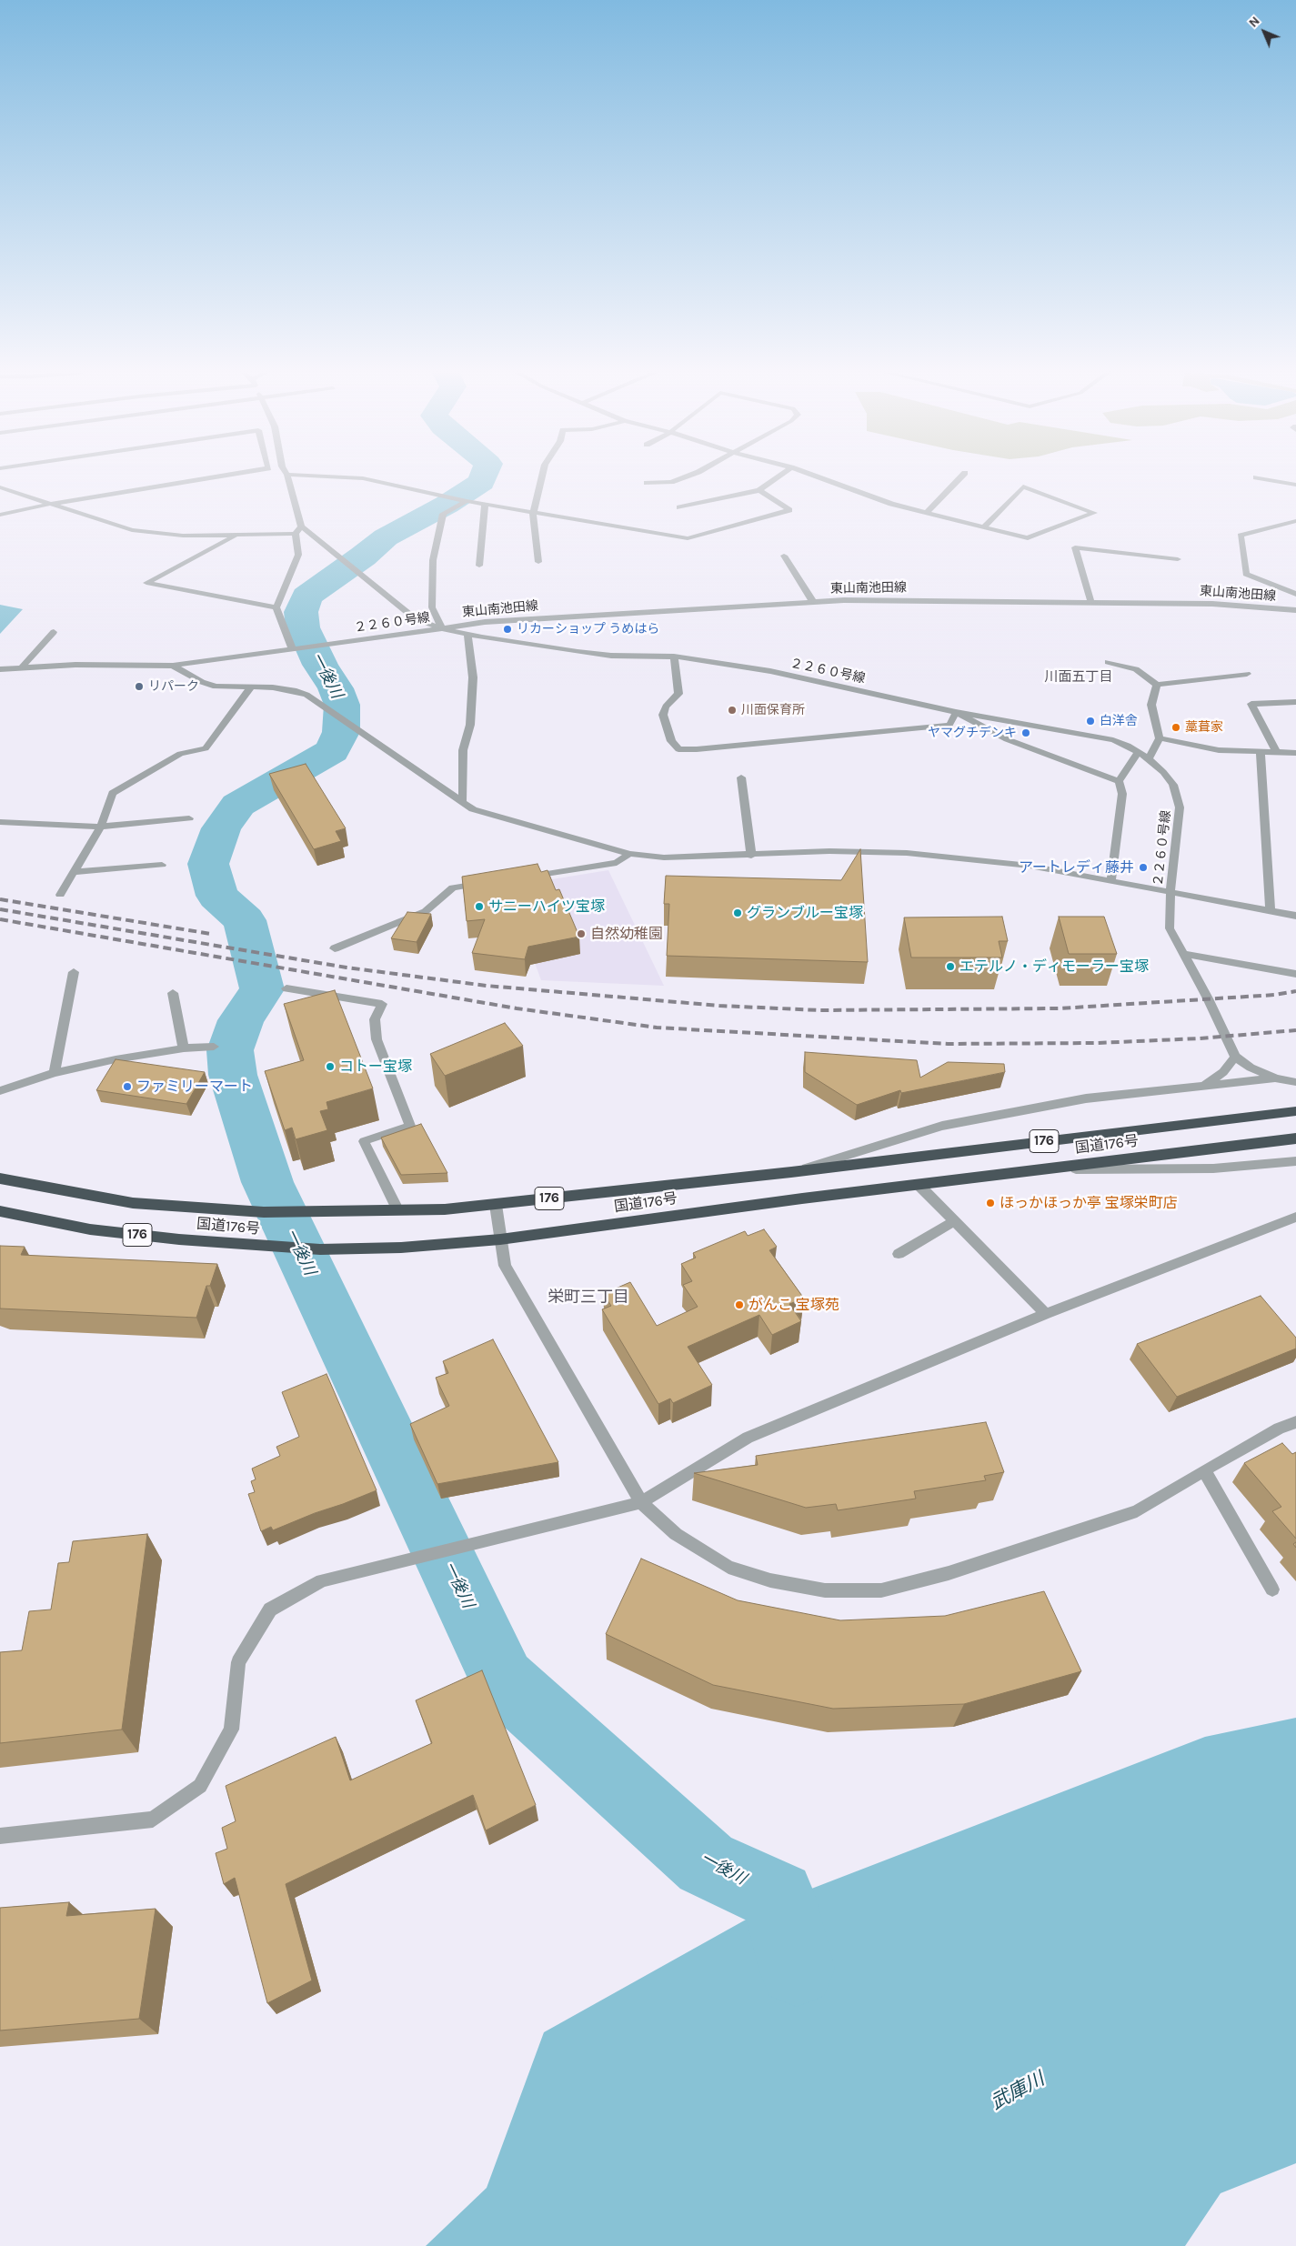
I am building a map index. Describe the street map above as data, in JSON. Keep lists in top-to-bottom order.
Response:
{
  "streets": {
    "highway": ["176", "国道176号"],
    "street": ["東山南池田線", "２２６０号線"]
  },
  "crossings": [
    ["東山南池田線", "２２６０号線"]
  ],
  "districts": ["川面五丁目", "栄町三丁目"],
  "water": ["一後川", "武庫川"],
  "places": [
    "リカーショップ うめはら",
    "リパーク",
    "川面保育所",
    "白洋舎",
    "藁葺家",
    "ヤマグチデンキ",
    "アートレディ藤井",
    "サニーハイツ宝塚",
    "グランブルー宝塚",
    "自然幼稚園",
    "エテルノ・ディモーラー宝塚",
    "コトー宝塚",
    "ファミリーマート",
    "ほっかほっか亭 宝塚栄町店",
    "がんこ 宝塚苑"
  ],
  "north": "top left"
}
